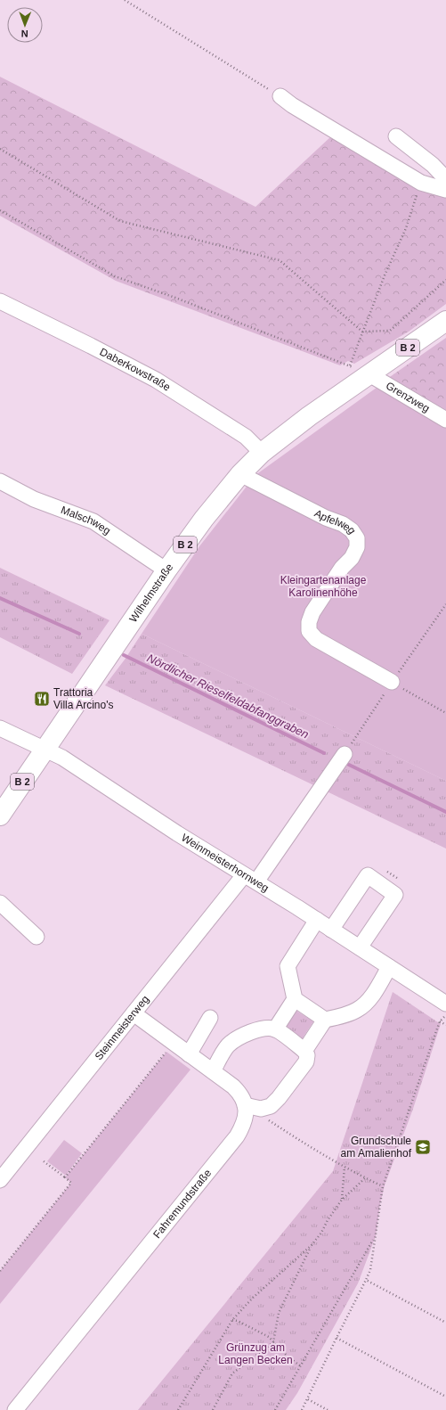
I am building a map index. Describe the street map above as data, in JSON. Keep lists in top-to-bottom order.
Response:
{
  "streets": {
    "main road": ["B 2", "Wilhelmstraße"],
    "street": [
      "Daberkowstraße",
      "Grenzweg",
      "Malschweg",
      "Apfelweg",
      "Weinmeisterhornweg",
      "Steinmeisterweg",
      "Fahremundstraße"
    ]
  },
  "crossings": [
    ["B 2", "Grenzweg"],
    ["B 2", "Wilhelmstraße"],
    ["Daberkowstraße", "Wilhelmstraße"],
    ["Grenzweg", "Wilhelmstraße"],
    ["Malschweg", "Wilhelmstraße"],
    ["Apfelweg", "Wilhelmstraße"],
    ["Wilhelmstraße", "Weinmeisterhornweg"],
    ["Weinmeisterhornweg", "Steinmeisterweg"]
  ],
  "water": ["Nördlicher Rieselfeldabfanggraben"],
  "parks": ["Kleingartenanlage Karolinenhöhe", "Grünzug am Langen Becken"],
  "places": {
    "restaurant": ["Trattoria Villa Arcino's"],
    "school or university": ["Grundschule am Amalienhof"]
  },
  "north": "bottom"
}
